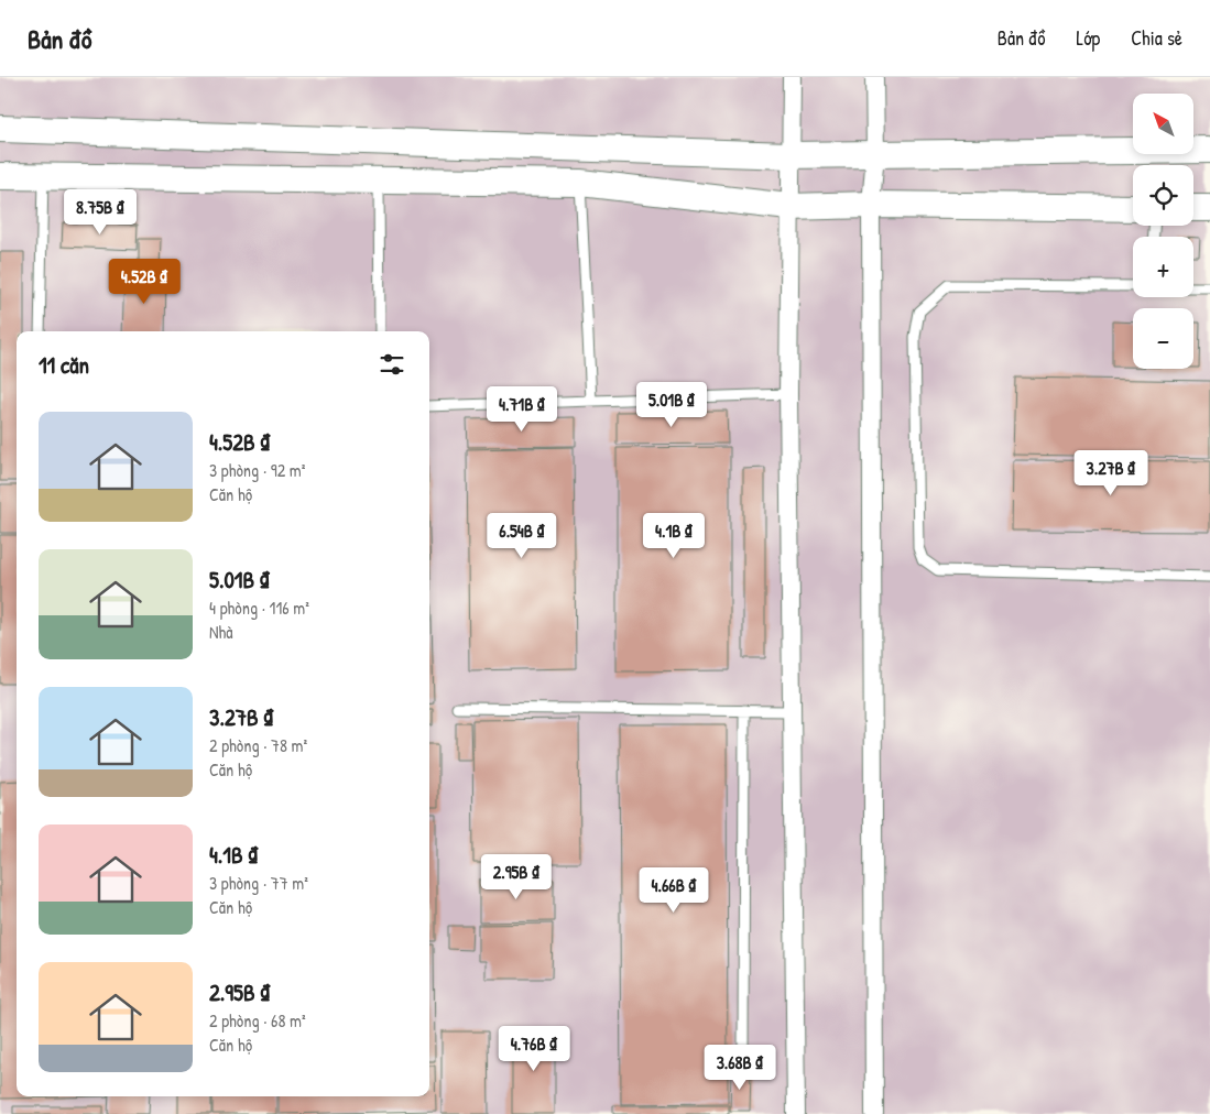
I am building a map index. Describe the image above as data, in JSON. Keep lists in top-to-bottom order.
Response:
{
  "north": "top left",
  "page": {
    "header": "Bản đồ",
    "nav": ["Bản đồ", "Lớp", "Chia sẻ"],
    "map_buttons": ["+", "−"],
    "price": [
      "8.75B ₫",
      "4.52B ₫",
      "5.01B ₫",
      "4.71B ₫",
      "3.27B ₫",
      "6.54B ₫",
      "4.1B ₫",
      "2.95B ₫",
      "4.66B ₫",
      "4.76B ₫",
      "3.68B ₫"
    ],
    "heading": "11 căn",
    "list": [
      {
        "name": "4.52B ₫",
        "note": "3 phòng · 92 m² · Căn hộ"
      },
      {
        "name": "5.01B ₫",
        "note": "4 phòng · 116 m² · Nhà"
      },
      {
        "name": "3.27B ₫",
        "note": "2 phòng · 78 m² · Căn hộ"
      },
      {
        "name": "4.1B ₫",
        "note": "3 phòng · 77 m² · Căn hộ"
      },
      {
        "name": "2.95B ₫",
        "note": "2 phòng · 68 m² · Căn hộ"
      }
    ]
  }
}
